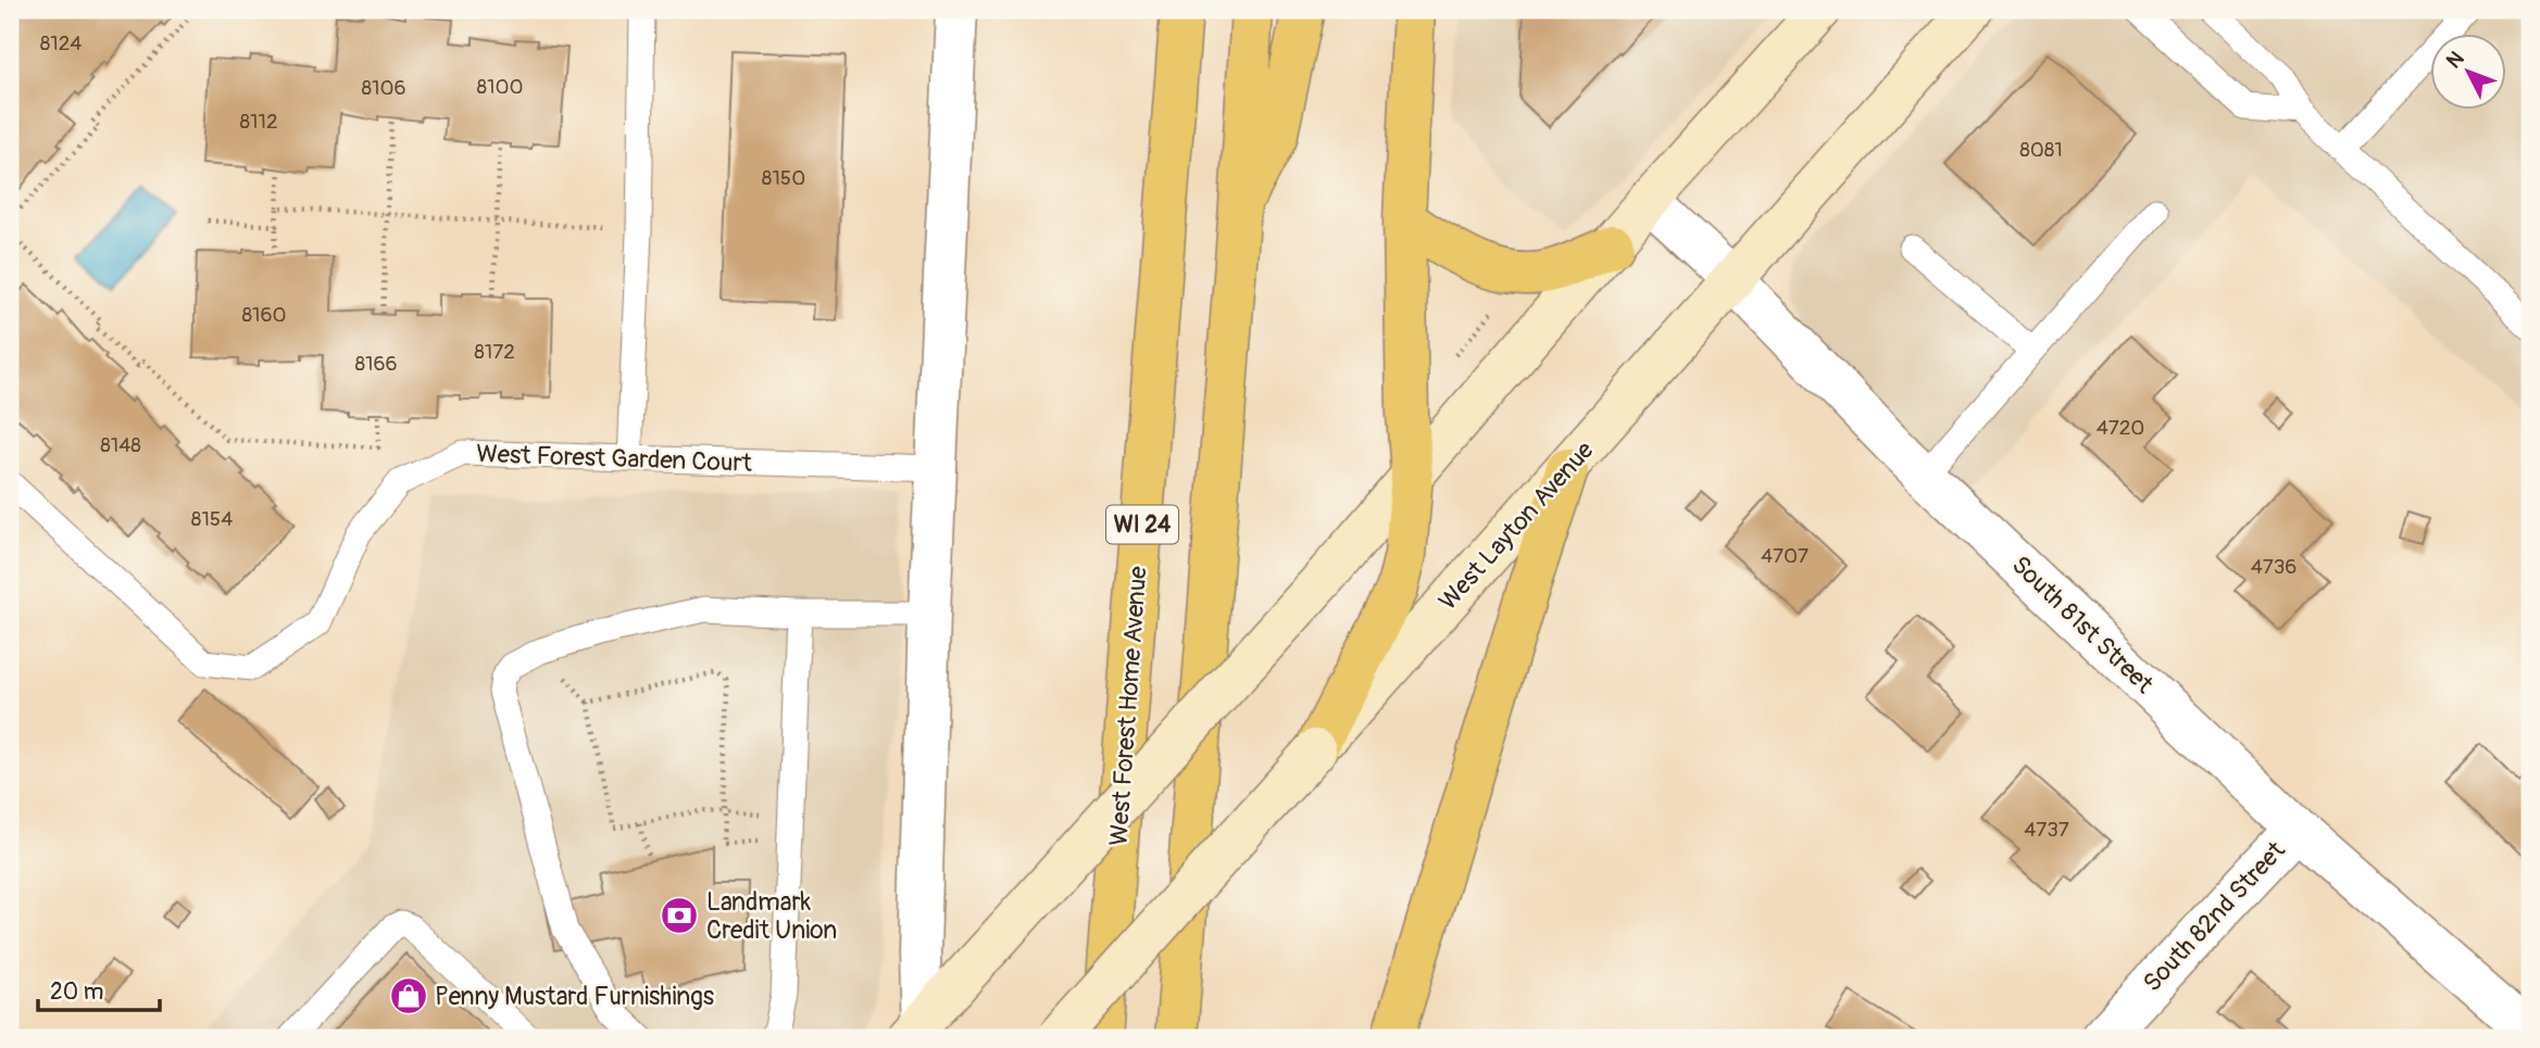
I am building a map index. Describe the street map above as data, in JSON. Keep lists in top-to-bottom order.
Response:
{
  "streets": {
    "main road": ["WI 24", "West Layton Avenue", "West Forest Home Avenue"],
    "street": ["South 81st Street", "South 82nd Street"],
    "lane": ["West Forest Garden Court"]
  },
  "crossings": [
    ["West Layton Avenue", "South 81st Street"],
    ["South 81st Street", "South 82nd Street"]
  ],
  "places": {
    "bank": ["Landmark Credit Union"],
    "shop": ["Penny Mustard Furnishings"]
  },
  "house_numbers": [
    "8124",
    "8100",
    "8106",
    "8112",
    "8081",
    "8150",
    "8160",
    "8172",
    "8166",
    "4720",
    "8148",
    "8154",
    "4707",
    "4736",
    "4737"
  ],
  "scale_bar": "20 m",
  "north": "top left"
}
